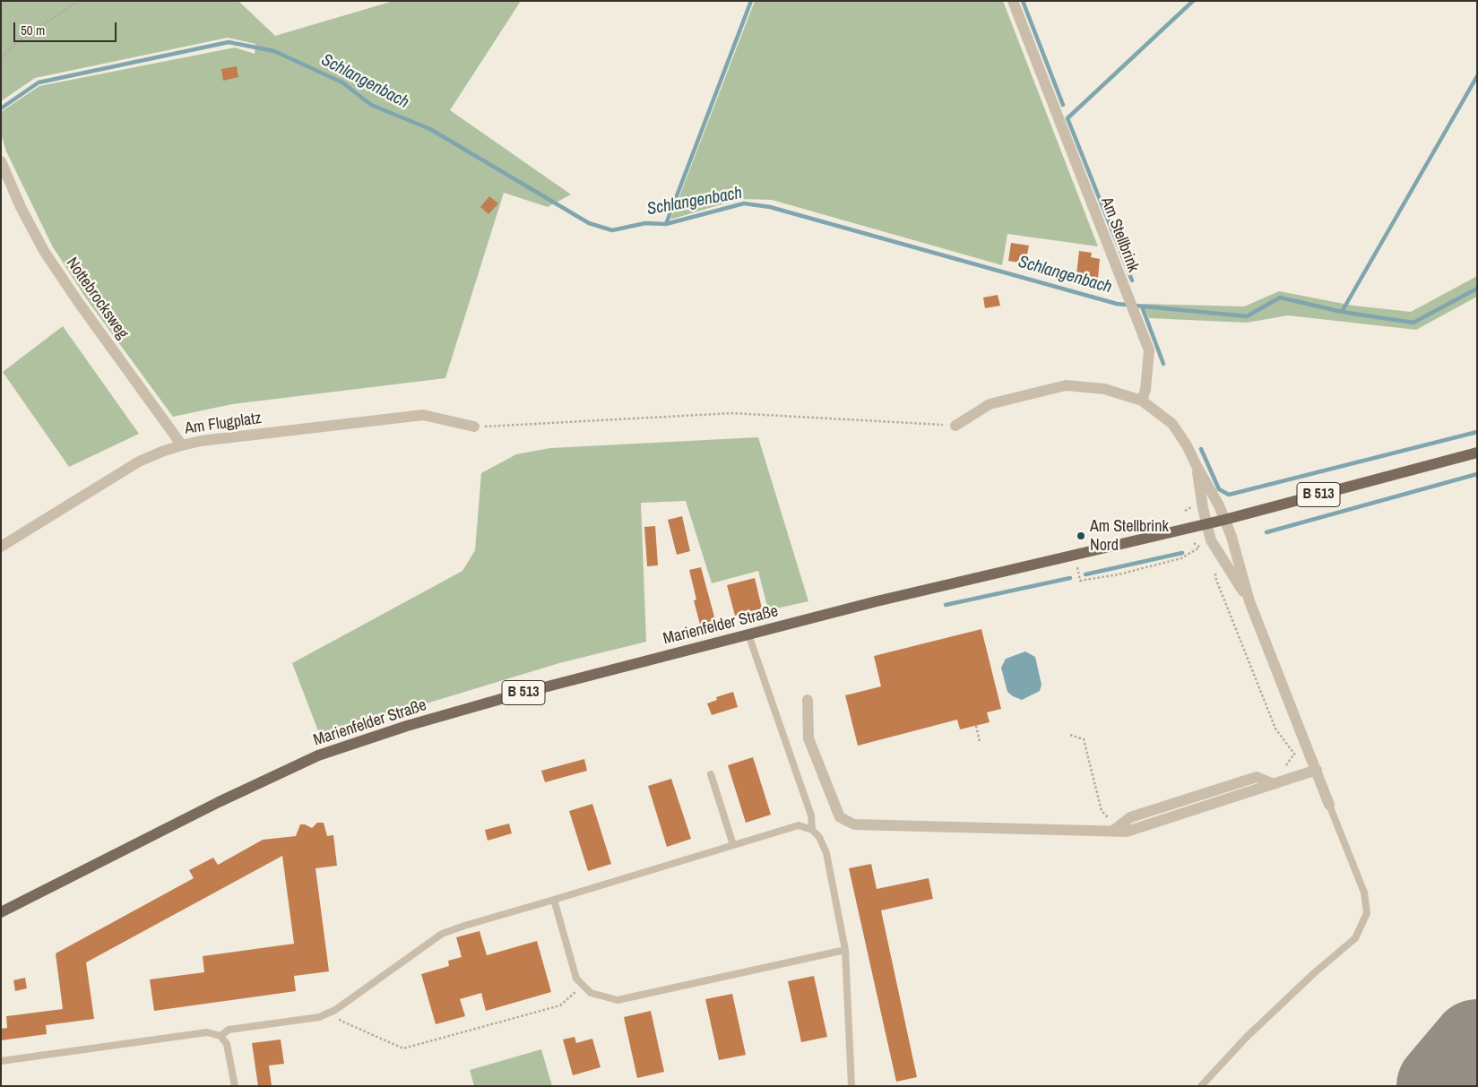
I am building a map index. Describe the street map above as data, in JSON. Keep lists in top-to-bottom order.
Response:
{
  "streets": {
    "main road": ["B 513", "Marienfelder Straße"],
    "street": ["Am Stellbrink", "Nottebrocksweg", "Am Flugplatz"]
  },
  "crossings": [
    ["Nottebrocksweg", "Am Flugplatz"]
  ],
  "water": ["Schlangenbach"],
  "places": ["Am Stellbrink Nord"],
  "scale_bar": "50 m"
}
